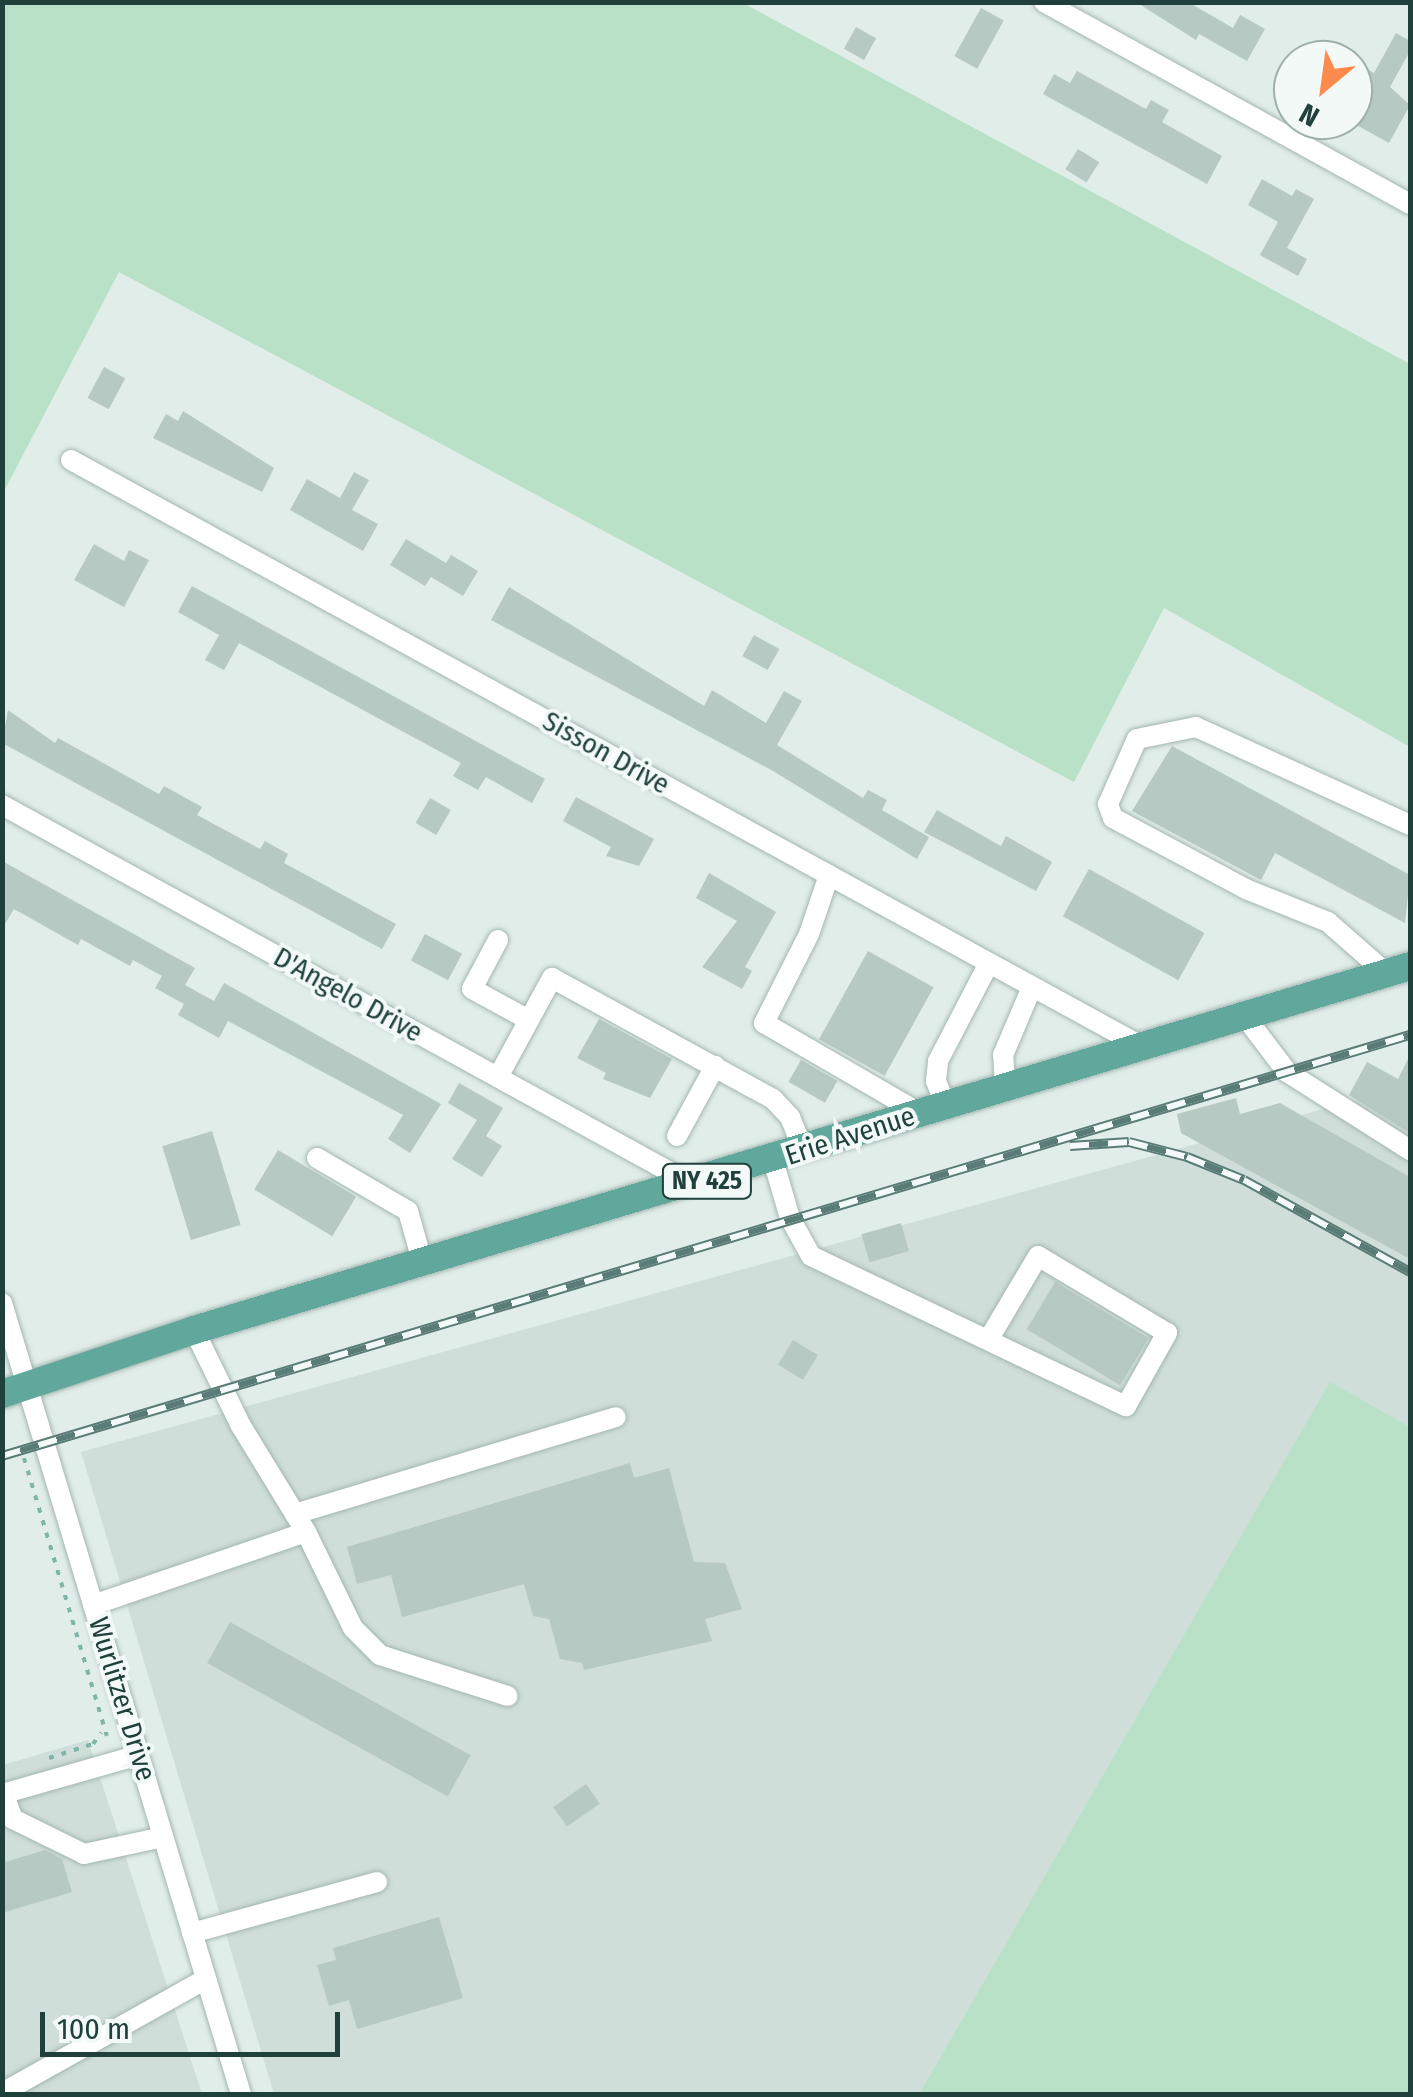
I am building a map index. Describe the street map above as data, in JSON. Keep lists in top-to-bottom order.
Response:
{
  "streets": {
    "main road": ["Erie Avenue", "NY 425"],
    "street": ["Sisson Drive", "D'Angelo Drive", "Wurlitzer Drive"]
  },
  "crossings": [
    ["Sisson Drive", "Erie Avenue"],
    ["D'Angelo Drive", "Erie Avenue"],
    ["Erie Avenue", "Wurlitzer Drive"]
  ],
  "scale_bar": "100 m",
  "north": "bottom left"
}
